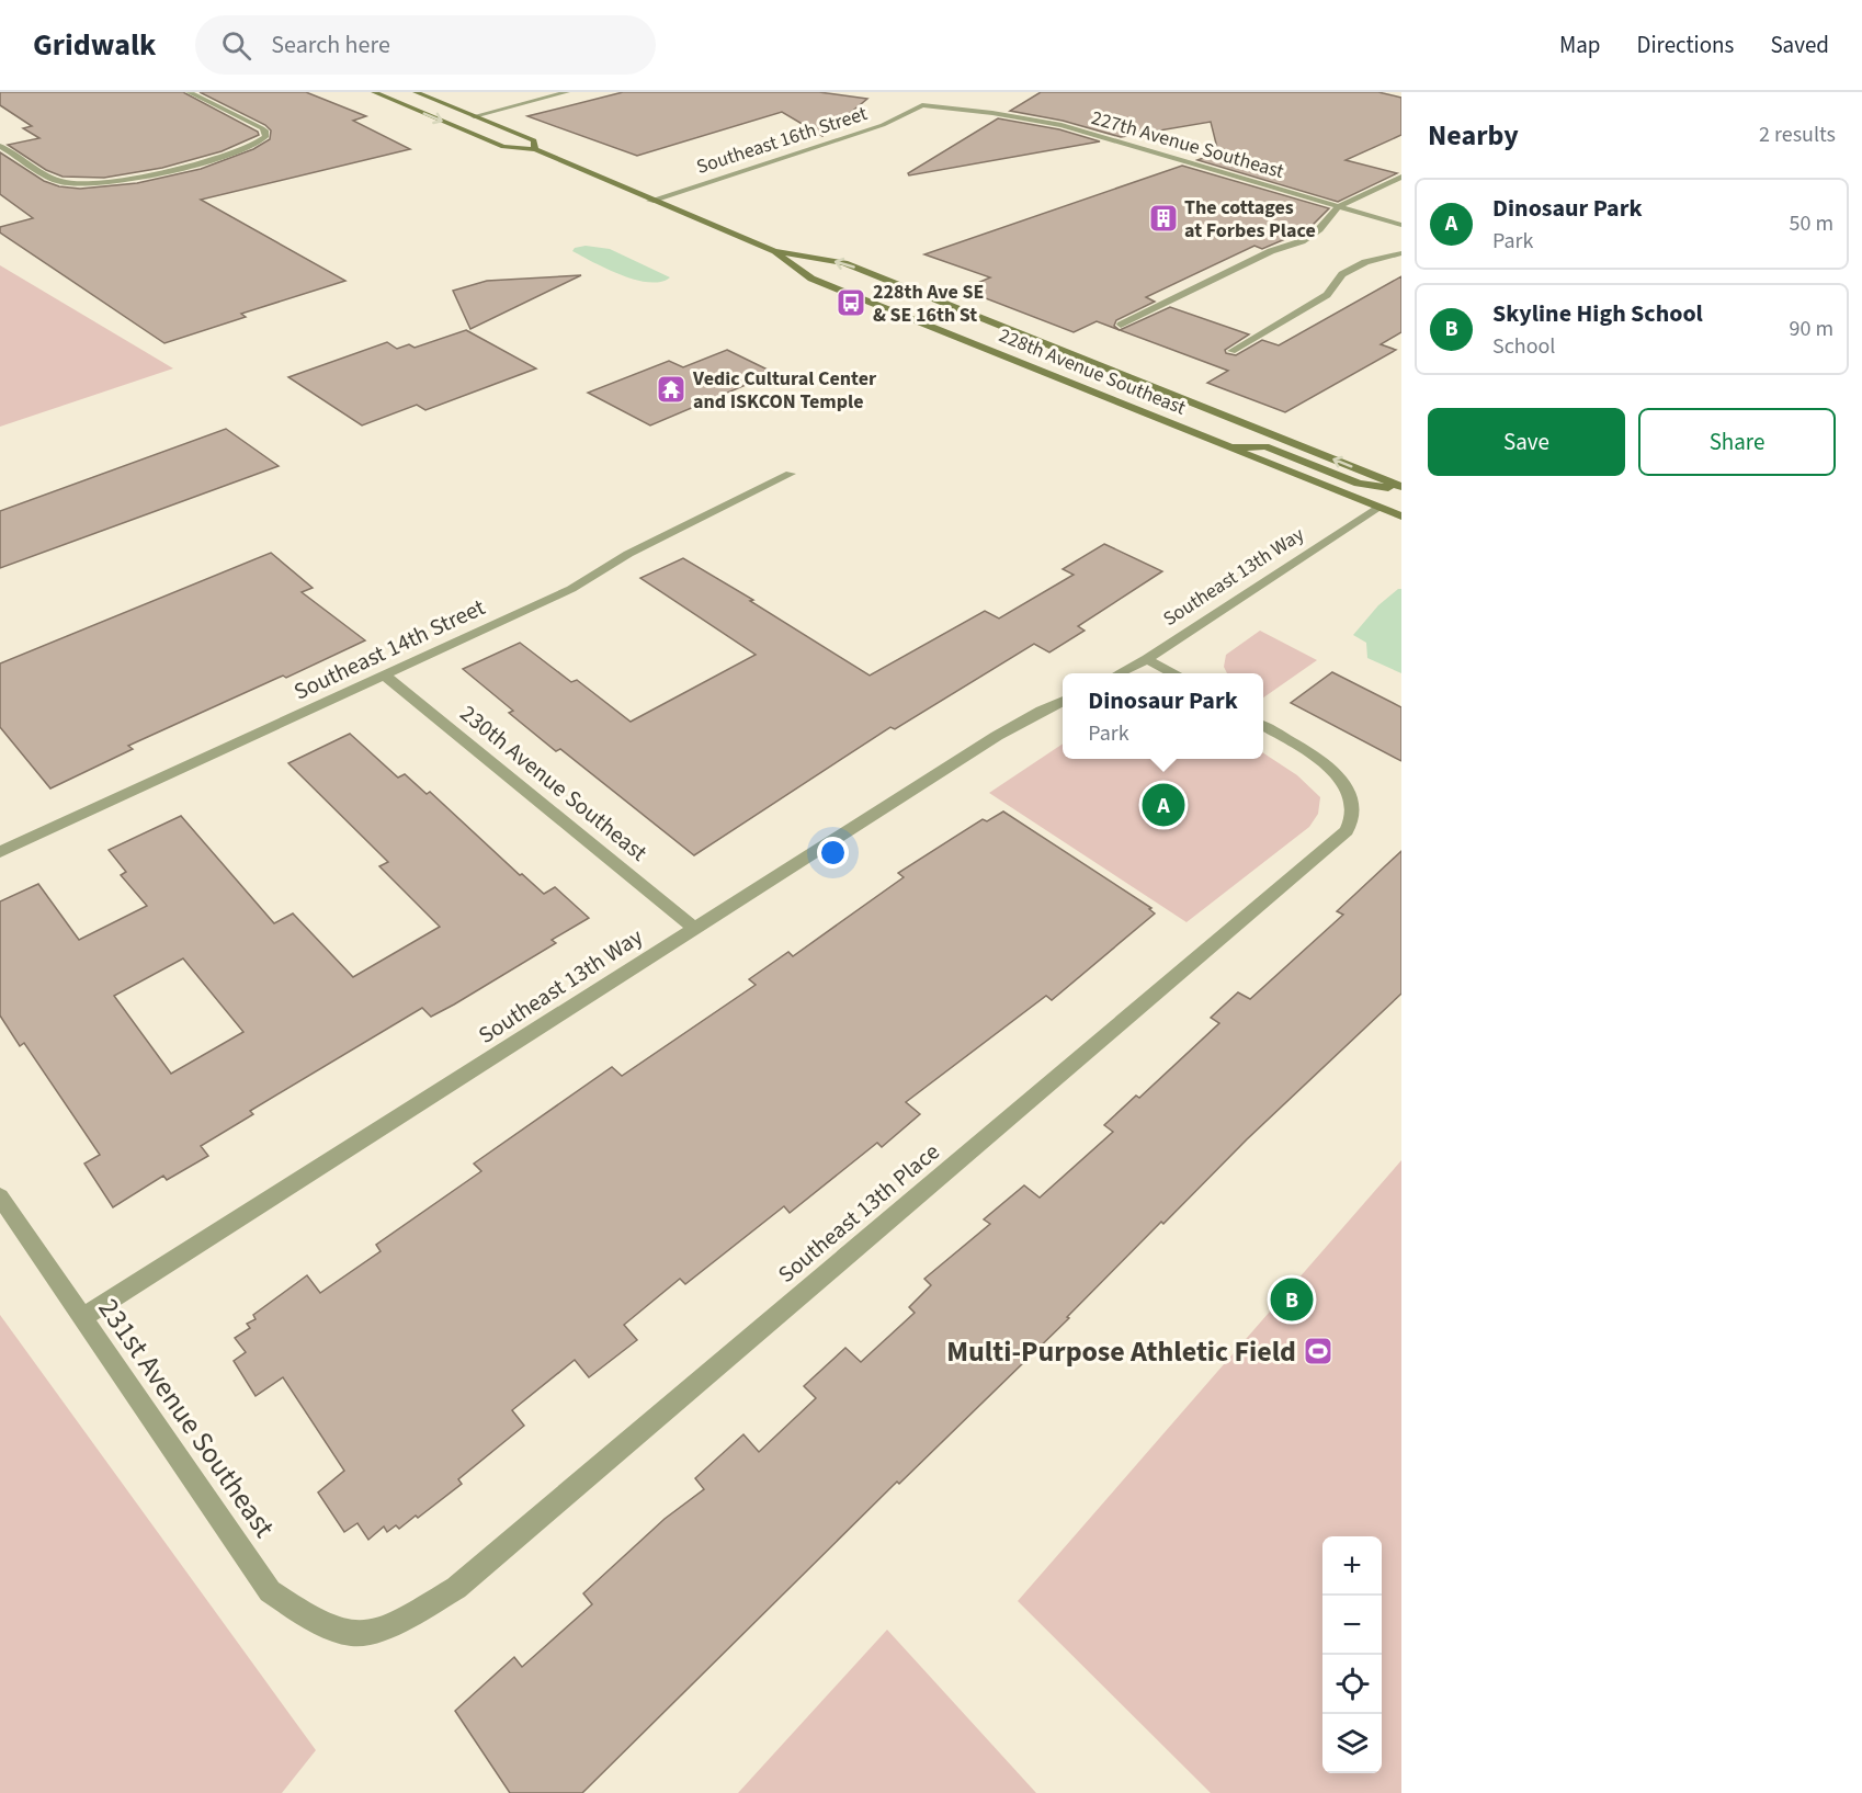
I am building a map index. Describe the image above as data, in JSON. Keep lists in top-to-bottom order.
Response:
{
  "streets": {
    "main road": ["228th Avenue Southeast"],
    "street": [
      "Southeast 16th Street",
      "227th Avenue Southeast",
      "Southeast 13th Way",
      "Southeast 14th Street",
      "230th Avenue Southeast",
      "Southeast 13th Place",
      "231st Avenue Southeast"
    ]
  },
  "crossings": [
    ["Southeast 16th Street", "227th Avenue Southeast"],
    ["Southeast 16th Street", "228th Avenue Southeast"],
    ["228th Avenue Southeast", "Southeast 13th Way"],
    ["Southeast 13th Way", "230th Avenue Southeast"],
    ["Southeast 13th Way", "231st Avenue Southeast"],
    ["Southeast 14th Street", "230th Avenue Southeast"],
    ["Southeast 13th Place", "231st Avenue Southeast"]
  ],
  "places": {
    "building": ["The cottages at Forbes Place"],
    "bus stop": ["228th Ave SE & SE 16th St"],
    "temple": ["Vedic Cultural Center and ISKCON Temple"],
    "sports": ["Multi-Purpose Athletic Field"]
  },
  "page": {
    "header": "Gridwalk",
    "search": "Search here",
    "nav": ["Map", "Directions", "Saved"],
    "heading": ["Nearby", "2 results"],
    "list": [
      {
        "mark": "A",
        "name": "Dinosaur Park",
        "note": "Park",
        "value": "50 m"
      },
      {
        "mark": "B",
        "name": "Skyline High School",
        "note": "School",
        "value": "90 m"
      }
    ],
    "buttons": ["Save", "Share"],
    "popup": ["Dinosaur Park", "Park"],
    "pins": ["A", "B"],
    "map_buttons": ["+", "−"]
  }
}
